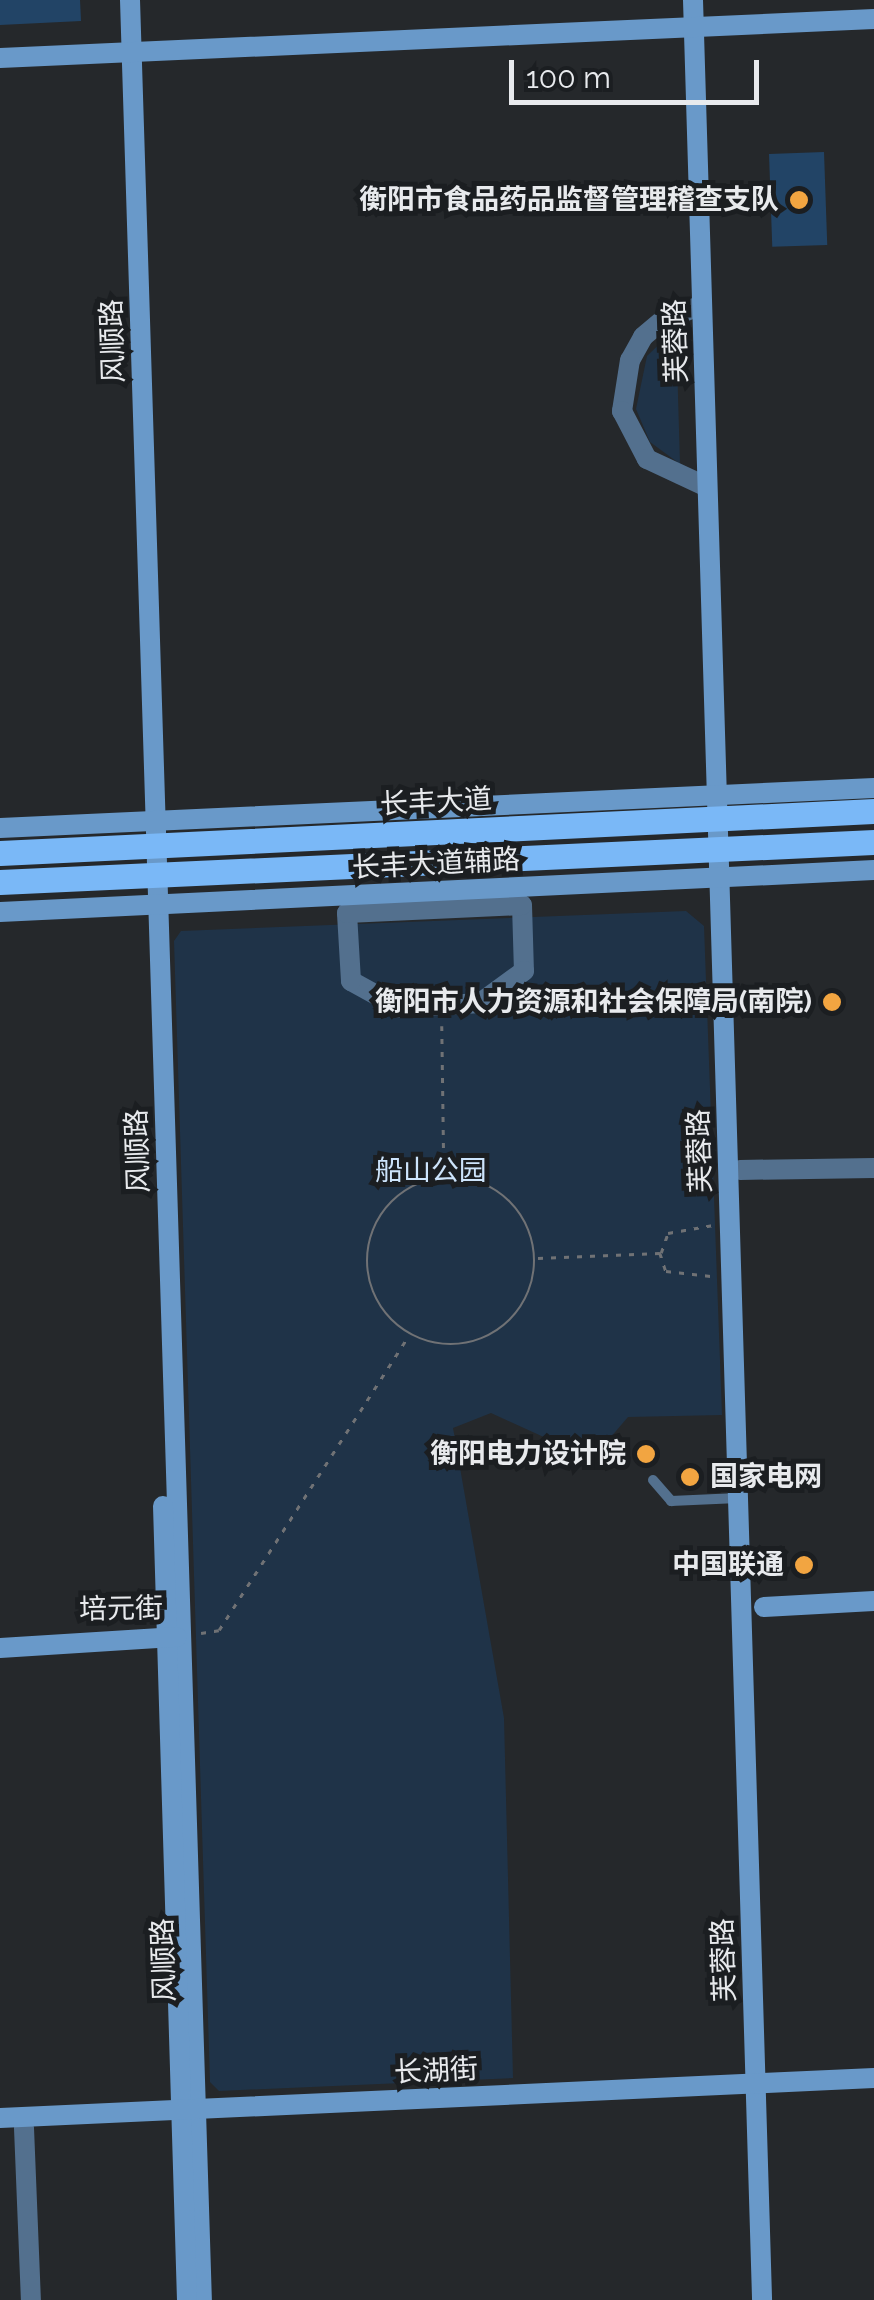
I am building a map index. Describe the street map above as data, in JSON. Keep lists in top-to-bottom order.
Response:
{
  "streets": {
    "main road": ["长丰大道"],
    "street": [
      "风顺路",
      "芙蓉路",
      "长丰大道辅路",
      "培元街",
      "长湖街"
    ]
  },
  "crossings": [
    ["风顺路", "长丰大道"],
    ["风顺路", "长丰大道辅路"],
    ["风顺路", "培元街"],
    ["风顺路", "长湖街"],
    ["芙蓉路", "长丰大道"],
    ["芙蓉路", "长丰大道辅路"],
    ["芙蓉路", "长湖街"]
  ],
  "parks": ["船山公园"],
  "places": [
    "衡阳市食品药品监督管理稽查支队",
    "衡阳市人力资源和社会保障局(南院)",
    "衡阳电力设计院",
    "国家电网",
    "中国联通"
  ],
  "scale_bar": "100 m"
}
